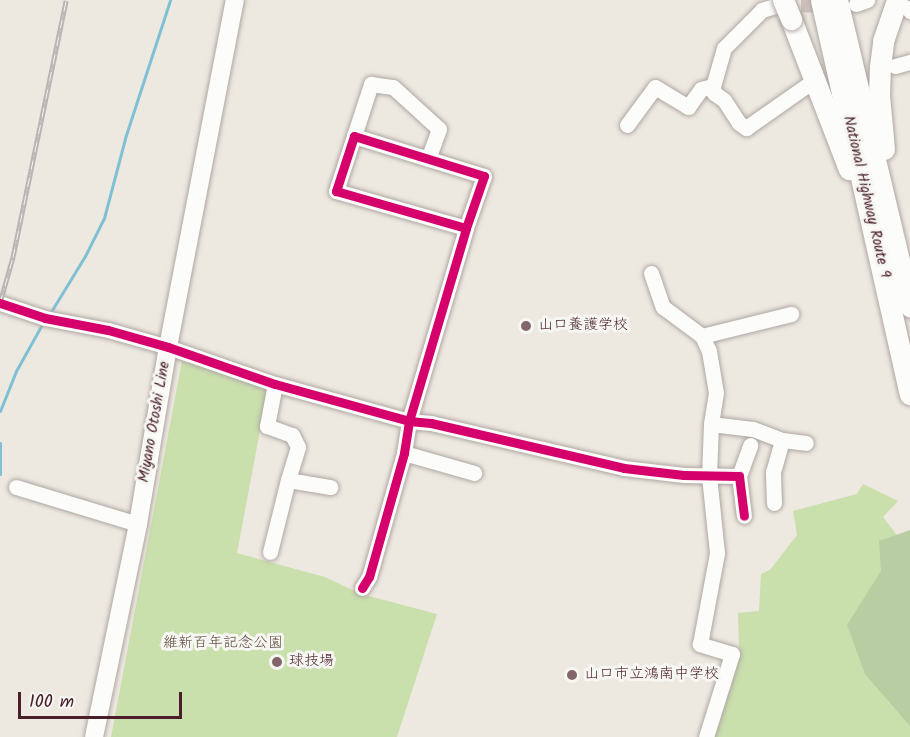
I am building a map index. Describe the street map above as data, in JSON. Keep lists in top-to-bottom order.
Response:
{
  "streets": {
    "highway": ["National Highway Route 9"],
    "main road": ["Miyano Otoshi Line"]
  },
  "parks": ["維新百年記念公園"],
  "places": ["山口養護学校", "球技場", "山口市立鴻南中学校"],
  "scale_bar": "100 m"
}
